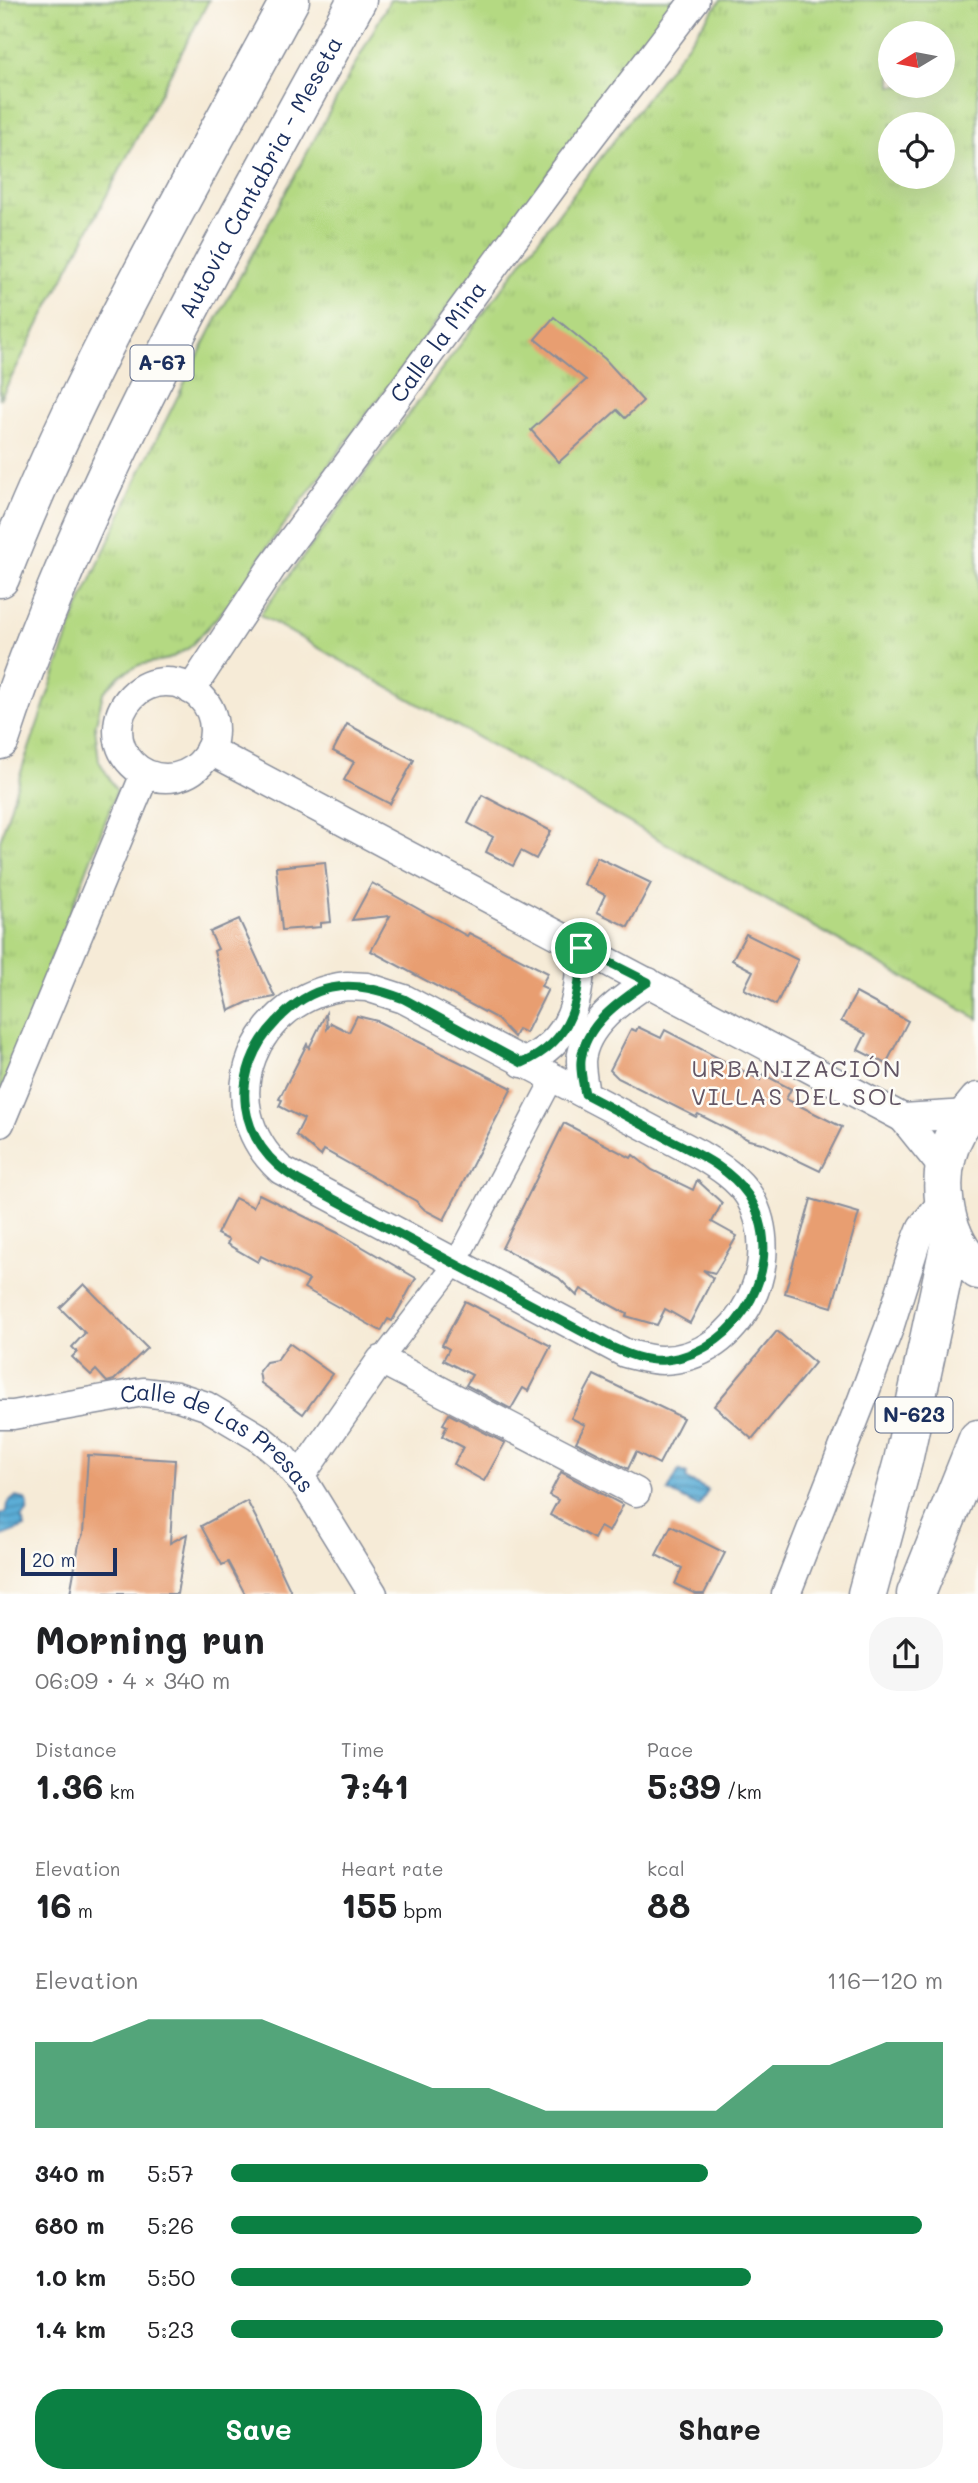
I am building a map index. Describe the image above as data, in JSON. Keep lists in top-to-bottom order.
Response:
{
  "streets": {
    "highway": ["Autovía Cantabria - Meseta", "A-67", "N-623"],
    "street": ["Calle la Mina", "Calle de Las Presas"]
  },
  "districts": ["URBANIZACIÓN VILLAS DEL SOL"],
  "scale_bar": "20 m",
  "north": "left",
  "page": {
    "scale": "20 m",
    "heading": ["Morning run", "06:09 · 4 × 340 m"],
    "stats": [
      ["Distance", "1.36 km"],
      ["Time", "7:41"],
      ["Pace", "5:39 /km"],
      ["Elevation", "16 m"],
      ["Heart rate", "155 bpm"],
      ["kcal", "88"]
    ],
    "chart": ["Elevation", "116–120 m"],
    "list": [
      {
        "name": "340 m",
        "note": "5:57"
      },
      {
        "name": "680 m",
        "note": "5:26"
      },
      {
        "name": "1.0 km",
        "note": "5:50"
      },
      {
        "name": "1.4 km",
        "note": "5:23"
      }
    ],
    "buttons": ["Save", "Share"]
  }
}
